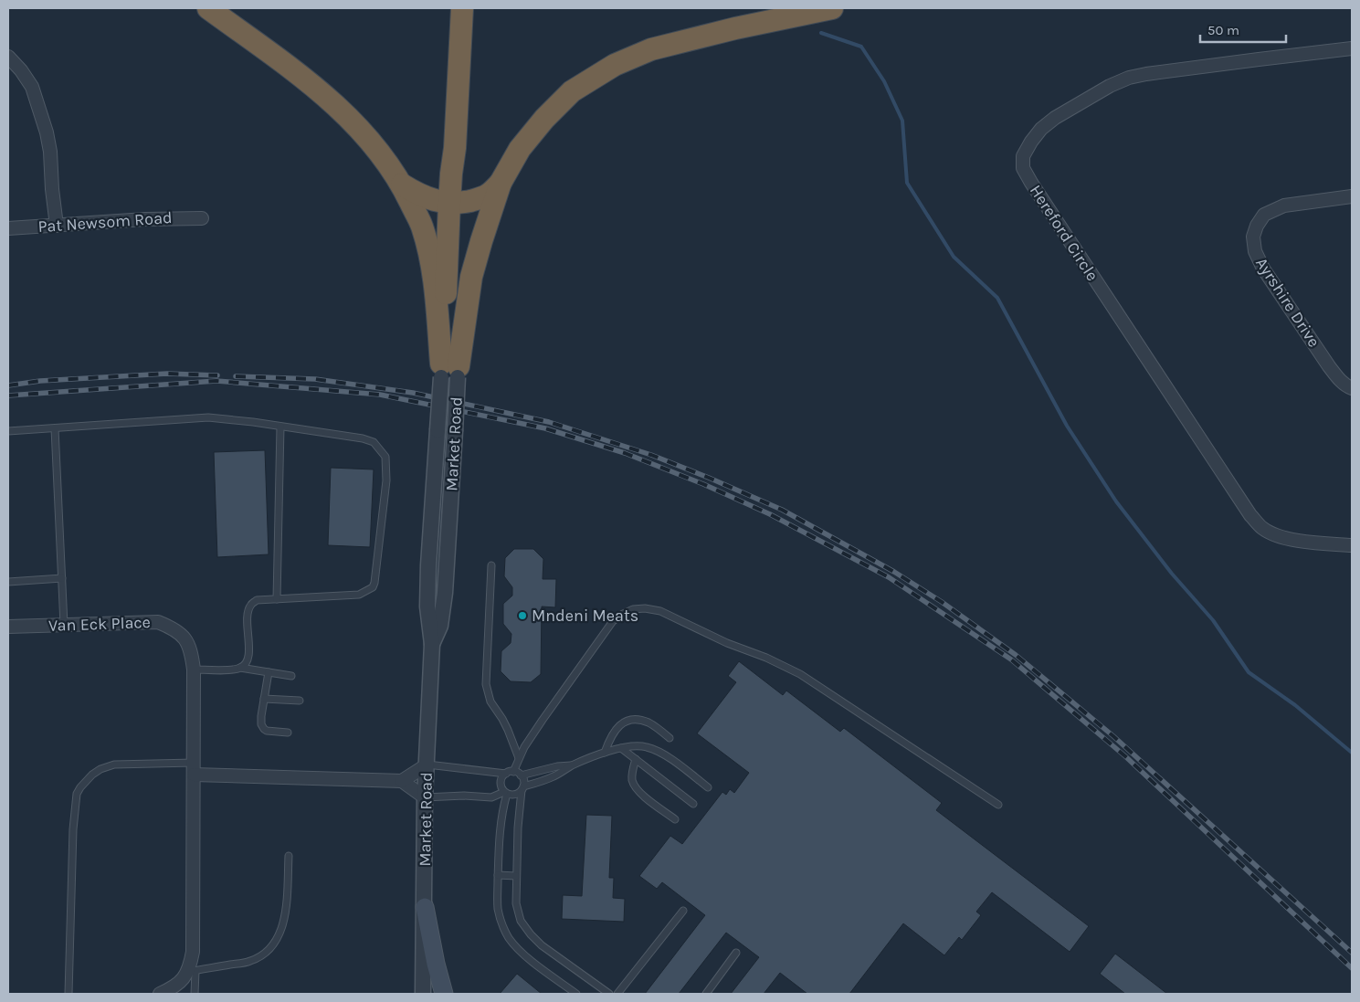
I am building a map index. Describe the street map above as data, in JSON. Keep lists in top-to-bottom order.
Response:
{
  "streets": {
    "street": [
      "Pat Newsom Road",
      "Hereford Circle",
      "Ayrshire Drive",
      "Market Road",
      "Van Eck Place"
    ]
  },
  "places": ["Mndeni Meats"],
  "scale_bar": "50 m"
}
